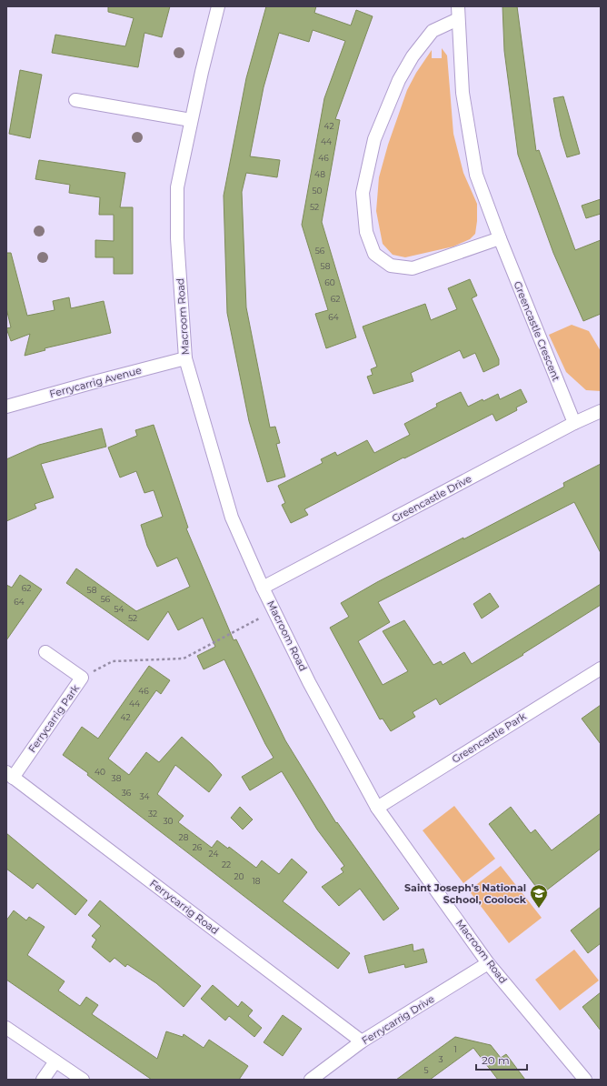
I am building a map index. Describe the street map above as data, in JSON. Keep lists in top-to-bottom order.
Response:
{
  "streets": {
    "street": [
      "Macroom Road",
      "Greencastle Crescent",
      "Ferrycarrig Avenue",
      "Greencastle Drive",
      "Ferrycarrig Park",
      "Greencastle Park",
      "Ferrycarrig Road",
      "Ferrycarrig Drive"
    ]
  },
  "crossings": [
    ["Macroom Road", "Ferrycarrig Avenue"],
    ["Macroom Road", "Greencastle Drive"],
    ["Macroom Road", "Greencastle Park"],
    ["Macroom Road", "Ferrycarrig Drive"],
    ["Greencastle Crescent", "Greencastle Drive"],
    ["Ferrycarrig Park", "Ferrycarrig Road"],
    ["Ferrycarrig Road", "Ferrycarrig Drive"]
  ],
  "places": {
    "school or university": ["Saint Joseph's National School, Coolock"]
  },
  "house_numbers": [
    "42",
    "44",
    "46",
    "48",
    "50",
    "52",
    "56",
    "58",
    "60",
    "62",
    "64",
    "62",
    "58",
    "56",
    "64",
    "54",
    "52",
    "46",
    "44",
    "42",
    "40",
    "38",
    "36",
    "34",
    "32",
    "30",
    "28",
    "26",
    "24",
    "22",
    "20",
    "18",
    "1",
    "3",
    "5"
  ],
  "scale_bar": "20 m"
}
